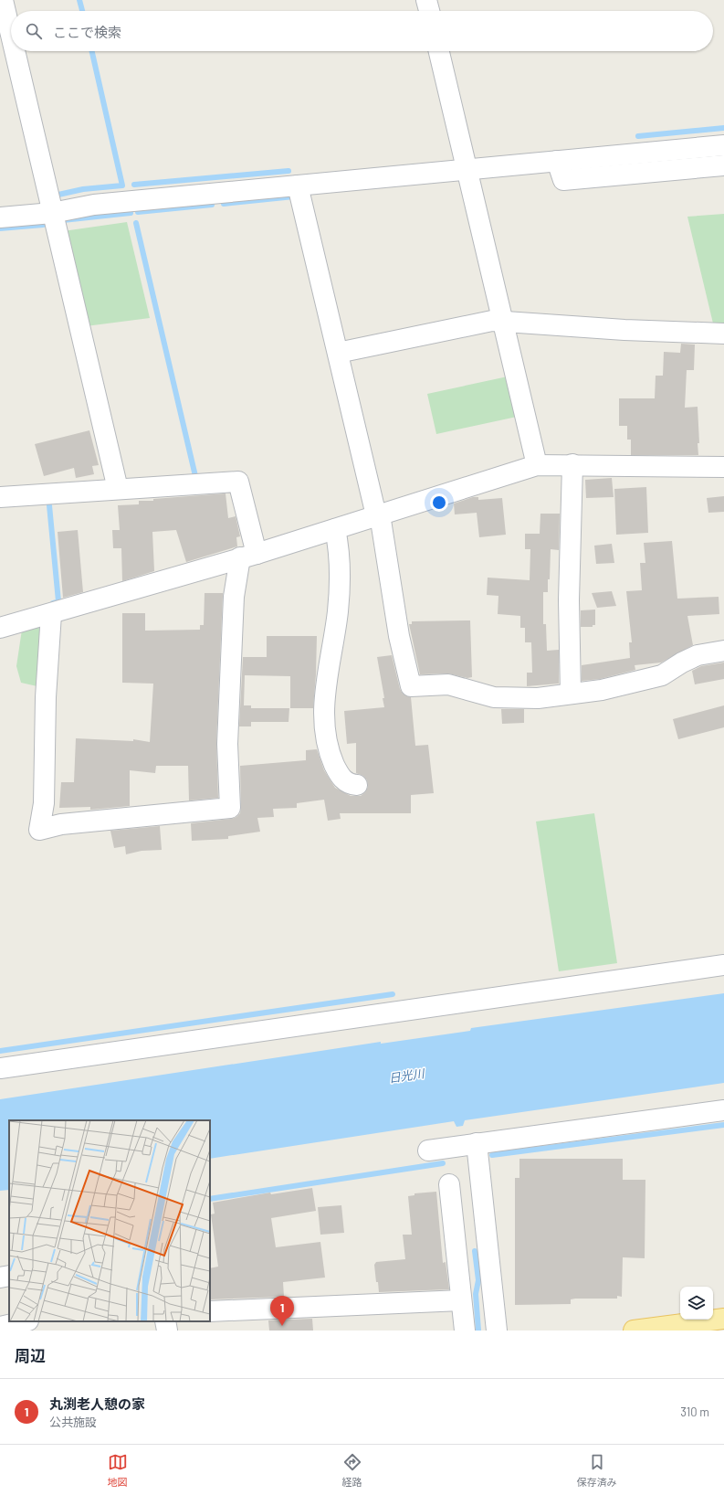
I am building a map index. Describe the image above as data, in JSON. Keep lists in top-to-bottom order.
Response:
{
  "water": ["日光川"],
  "page": {
    "search": "ここで検索",
    "pins": "1",
    "heading": "周辺",
    "list": [
      {
        "mark": "1",
        "name": "丸渕老人憩の家",
        "note": "公共施設",
        "value": "310 m"
      }
    ],
    "nav": ["地図", "経路", "保存済み"]
  }
}
